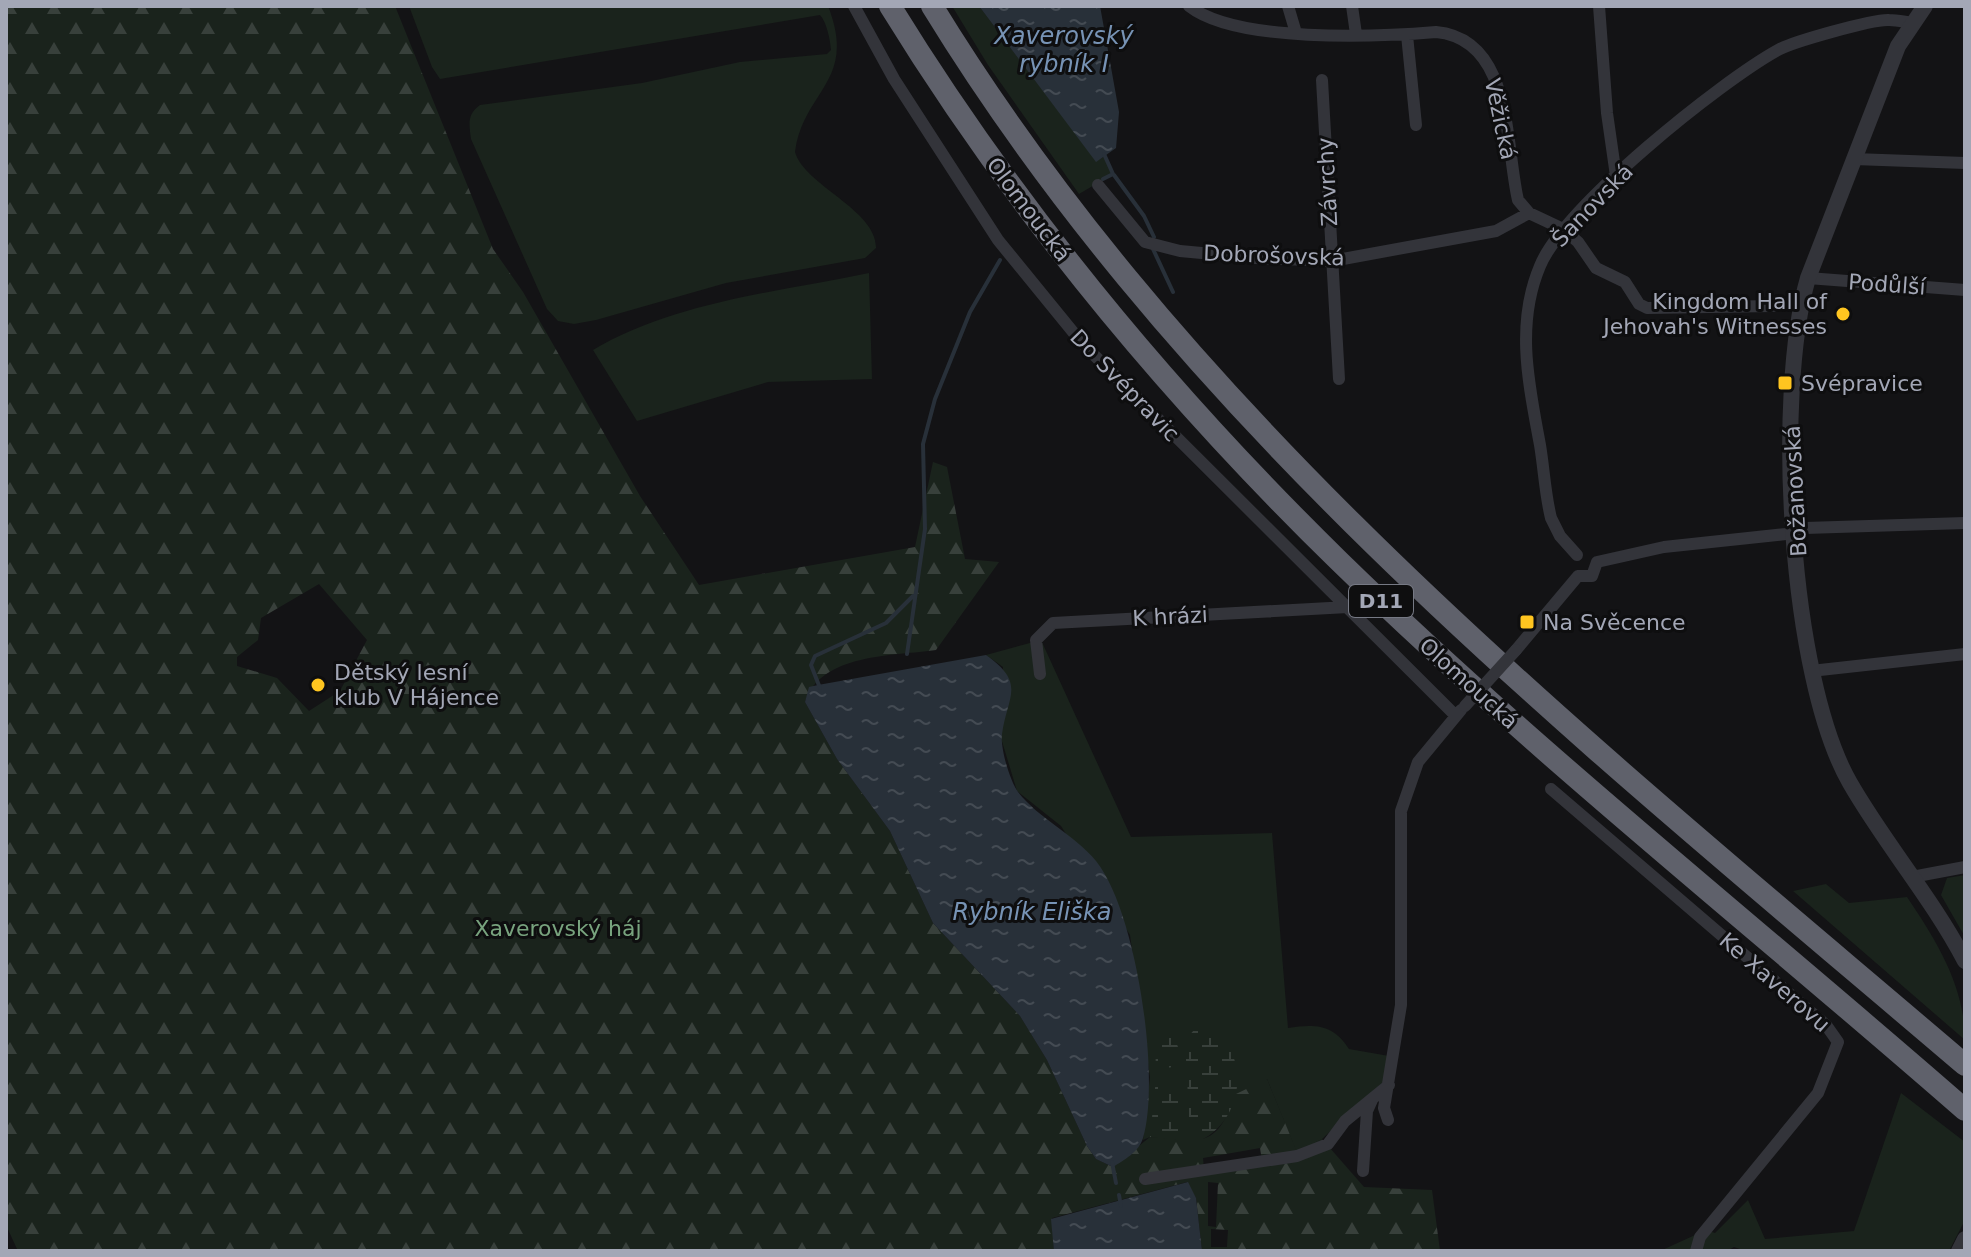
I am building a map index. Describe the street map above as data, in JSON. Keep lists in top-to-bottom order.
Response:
{
  "streets": {
    "highway": ["Olomoucká", "D11"],
    "street": [
      "Věžická",
      "Závrchy",
      "Šanovská",
      "Dobrošovská",
      "Podůlší",
      "Do Svépravic",
      "Božanovská",
      "K hrázi",
      "Ke Xaverovu"
    ]
  },
  "crossings": [
    ["Věžická", "Dobrošovská"],
    ["Závrchy", "Dobrošovská"],
    ["Šanovská", "Božanovská"],
    ["Podůlší", "Božanovská"],
    ["Do Svépravic", "K hrázi"]
  ],
  "water": ["Xaverovský rybník I", "Rybník Eliška"],
  "parks": ["Xaverovský háj"],
  "places": {
    "other": ["Kingdom Hall of Jehovah's Witnesses", "Dětský lesní klub V Hájence"],
    "transit": ["Svépravice", "Na Svěcence"]
  }
}
